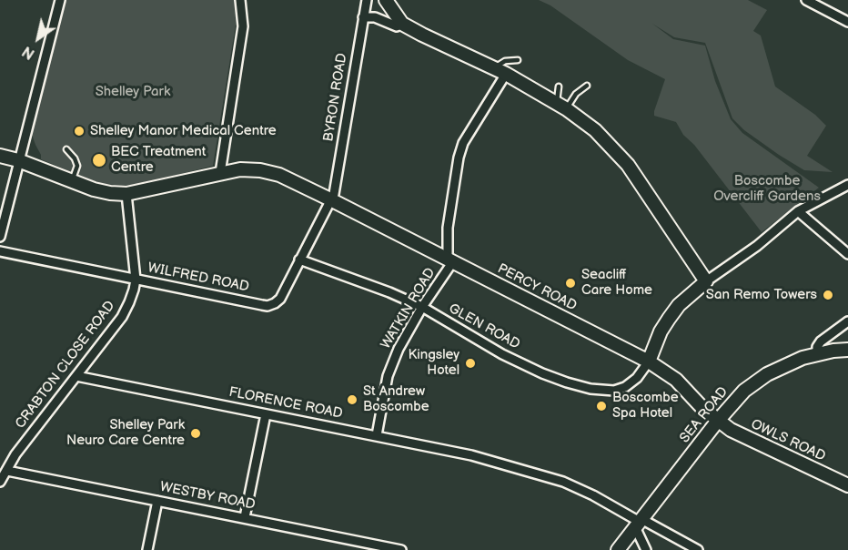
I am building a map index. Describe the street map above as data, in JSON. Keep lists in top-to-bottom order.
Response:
{
  "streets": {
    "street": [
      "BYRON ROAD",
      "WILFRED ROAD",
      "PERCY ROAD",
      "WATKIN ROAD",
      "GLEN ROAD",
      "CRABTON CLOSE ROAD",
      "FLORENCE ROAD",
      "SEA ROAD",
      "OWLS ROAD",
      "WESTBY ROAD"
    ]
  },
  "crossings": [
    ["BYRON ROAD", "WILFRED ROAD"],
    ["BYRON ROAD", "PERCY ROAD"],
    ["WILFRED ROAD", "PERCY ROAD"],
    ["WILFRED ROAD", "GLEN ROAD"],
    ["WILFRED ROAD", "CRABTON CLOSE ROAD"],
    ["PERCY ROAD", "WATKIN ROAD"],
    ["PERCY ROAD", "GLEN ROAD"],
    ["PERCY ROAD", "CRABTON CLOSE ROAD"],
    ["PERCY ROAD", "SEA ROAD"],
    ["PERCY ROAD", "OWLS ROAD"],
    ["WATKIN ROAD", "GLEN ROAD"],
    ["WATKIN ROAD", "FLORENCE ROAD"],
    ["CRABTON CLOSE ROAD", "FLORENCE ROAD"],
    ["CRABTON CLOSE ROAD", "WESTBY ROAD"],
    ["FLORENCE ROAD", "SEA ROAD"],
    ["SEA ROAD", "OWLS ROAD"]
  ],
  "parks": ["Shelley Park", "Boscombe Overcliff Gardens"],
  "places": [
    "Shelley Manor Medical Centre",
    "BEC Treatment Centre",
    "Seacliff Care Home",
    "San Remo Towers",
    "Kingsley Hotel",
    "St Andrew Boscombe",
    "Boscombe Spa Hotel",
    "Shelley Park Neuro Care Centre"
  ],
  "north": "bottom left"
}
